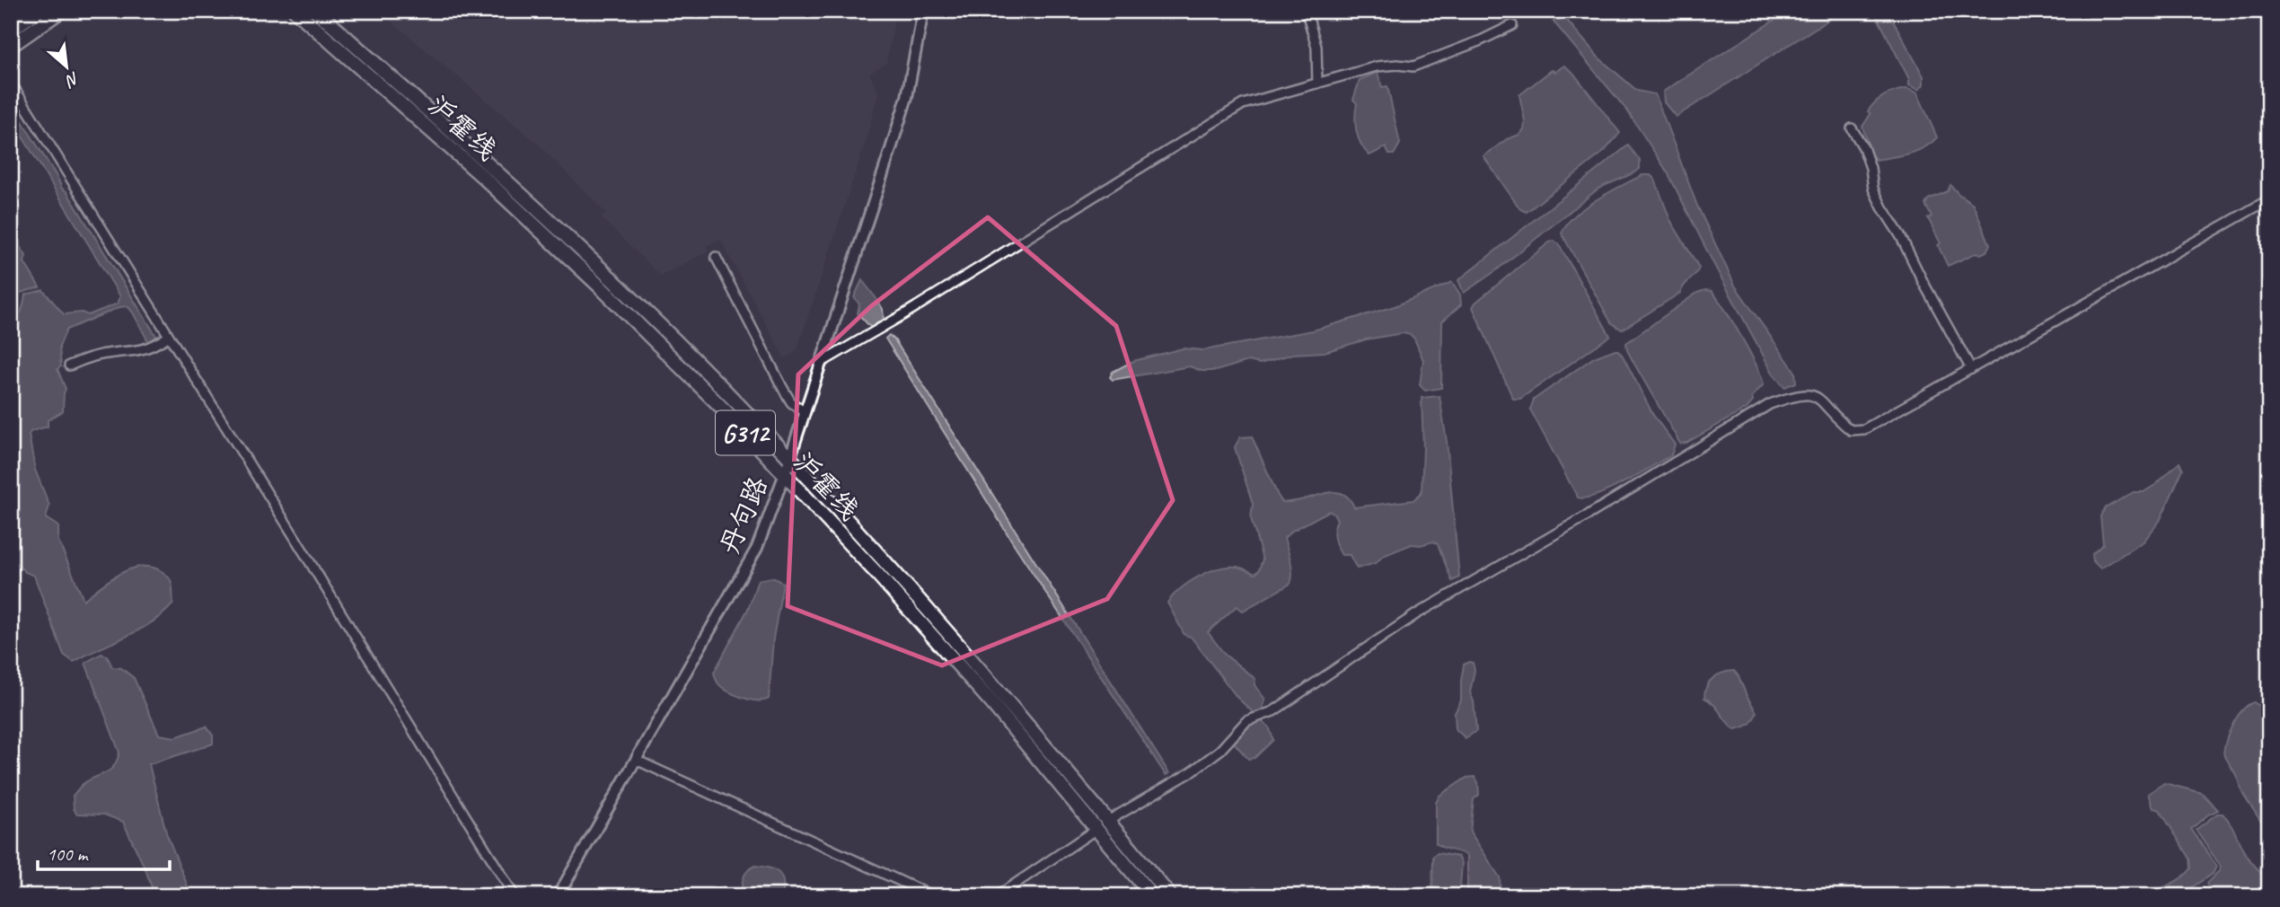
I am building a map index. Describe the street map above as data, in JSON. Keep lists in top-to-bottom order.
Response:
{
  "streets": {
    "main road": ["沪霍线", "G312"],
    "street": ["丹句路"]
  },
  "crossings": [
    ["沪霍线", "丹句路"]
  ],
  "scale_bar": "100 m",
  "north": "bottom right"
}
